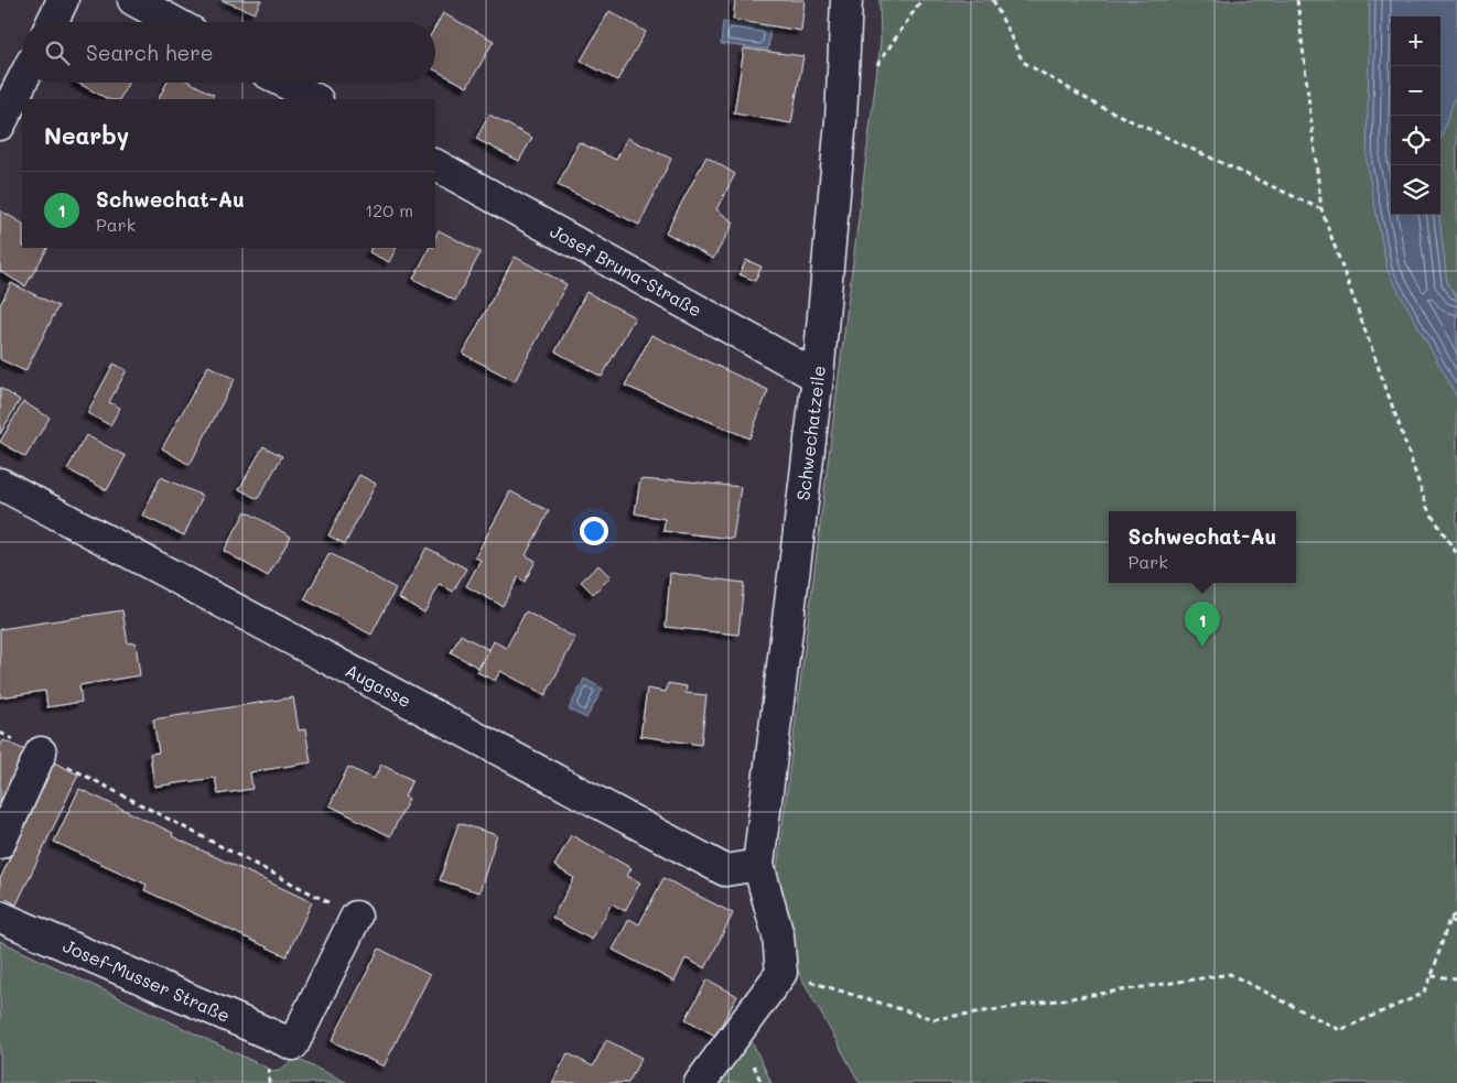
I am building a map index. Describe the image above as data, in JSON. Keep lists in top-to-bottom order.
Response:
{
  "streets": {
    "street": [
      "Josef Bruna-Straße",
      "Schwechatzeile",
      "Augasse",
      "Josef-Musser Straße"
    ]
  },
  "crossings": [
    ["Josef Bruna-Straße", "Schwechatzeile"],
    ["Schwechatzeile", "Augasse"]
  ],
  "page": {
    "map_buttons": ["+", "−"],
    "search": "Search here",
    "heading": "Nearby",
    "list": [
      {
        "mark": "1",
        "name": "Schwechat-Au",
        "note": "Park",
        "value": "120 m"
      }
    ],
    "popup": ["Schwechat-Au", "Park"],
    "pins": "1"
  }
}
